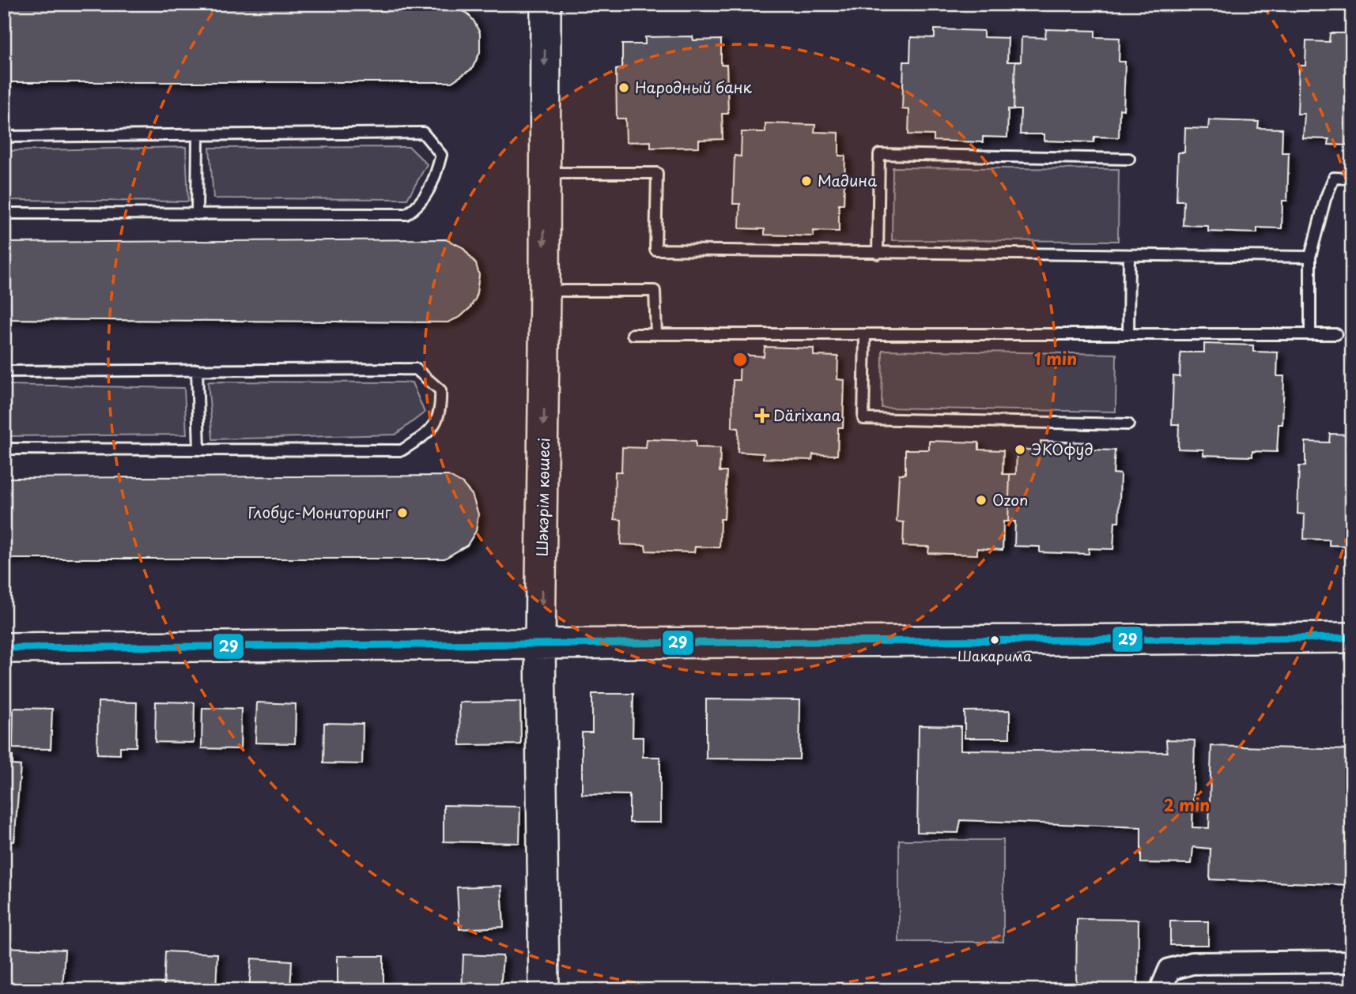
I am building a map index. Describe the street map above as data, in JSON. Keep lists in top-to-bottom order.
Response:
{
  "streets": {
    "street": ["Шәкәрім көшесі"]
  },
  "one_way": ["Шәкәрім көшесі"],
  "places": {
    "other": [
      "Народный банк",
      "Мадина",
      "ЭКОфуд",
      "Ozon",
      "Глобус-Мониторинг",
      "Шакарима"
    ],
    "health": ["Därixana"]
  },
  "lines": ["transit line 29"],
  "rings": ["1 min", "2 min"]
}
